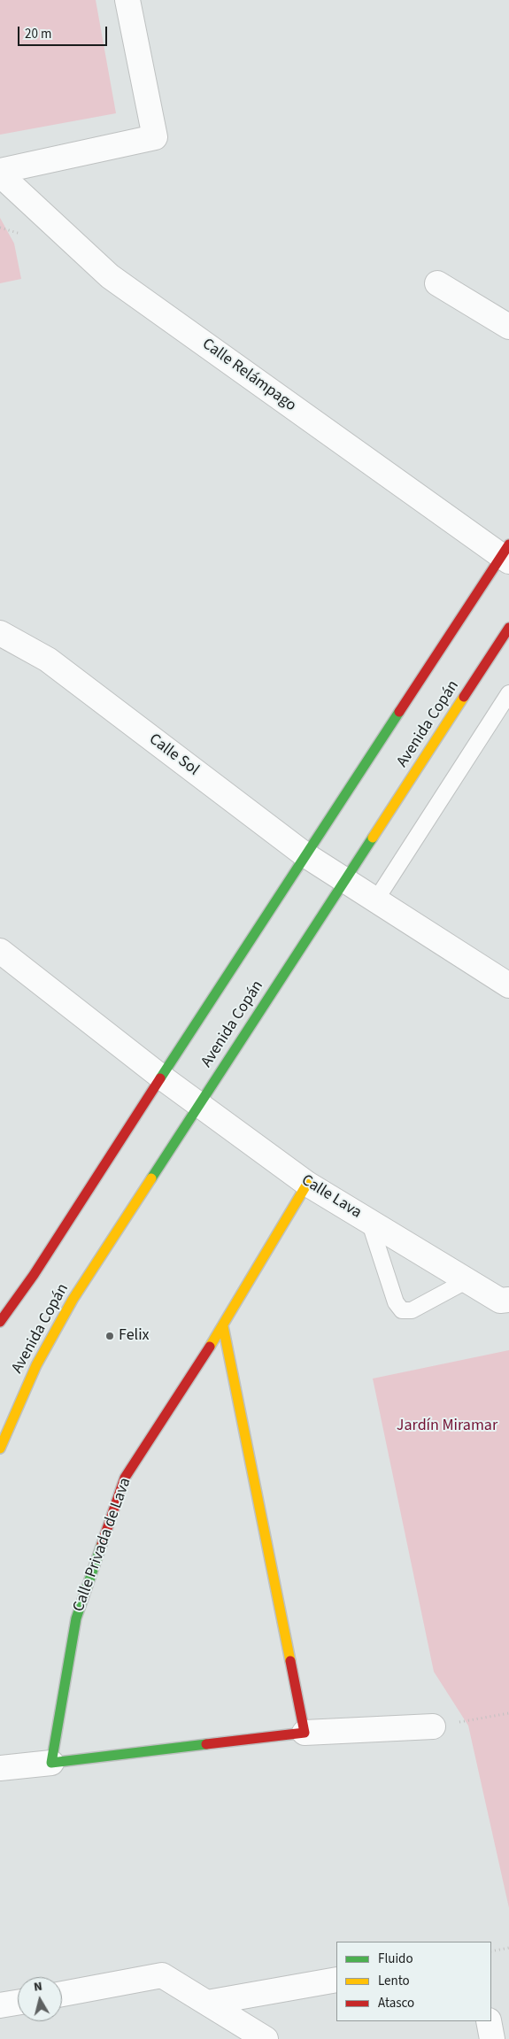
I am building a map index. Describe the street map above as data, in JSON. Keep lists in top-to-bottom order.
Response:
{
  "streets": {
    "street": [
      "Calle Relámpago",
      "Avenida Copán",
      "Calle Sol",
      "Calle Lava",
      "Calle Privada de Lava"
    ]
  },
  "crossings": [
    ["Calle Relámpago", "Avenida Copán"],
    ["Avenida Copán", "Calle Sol"],
    ["Avenida Copán", "Calle Lava"],
    ["Calle Lava", "Calle Privada de Lava"]
  ],
  "parks": ["Jardín Miramar"],
  "places": ["Felix"],
  "legend": ["Fluido", "Lento", "Atasco"],
  "scale_bar": "20 m",
  "north": "top"
}
